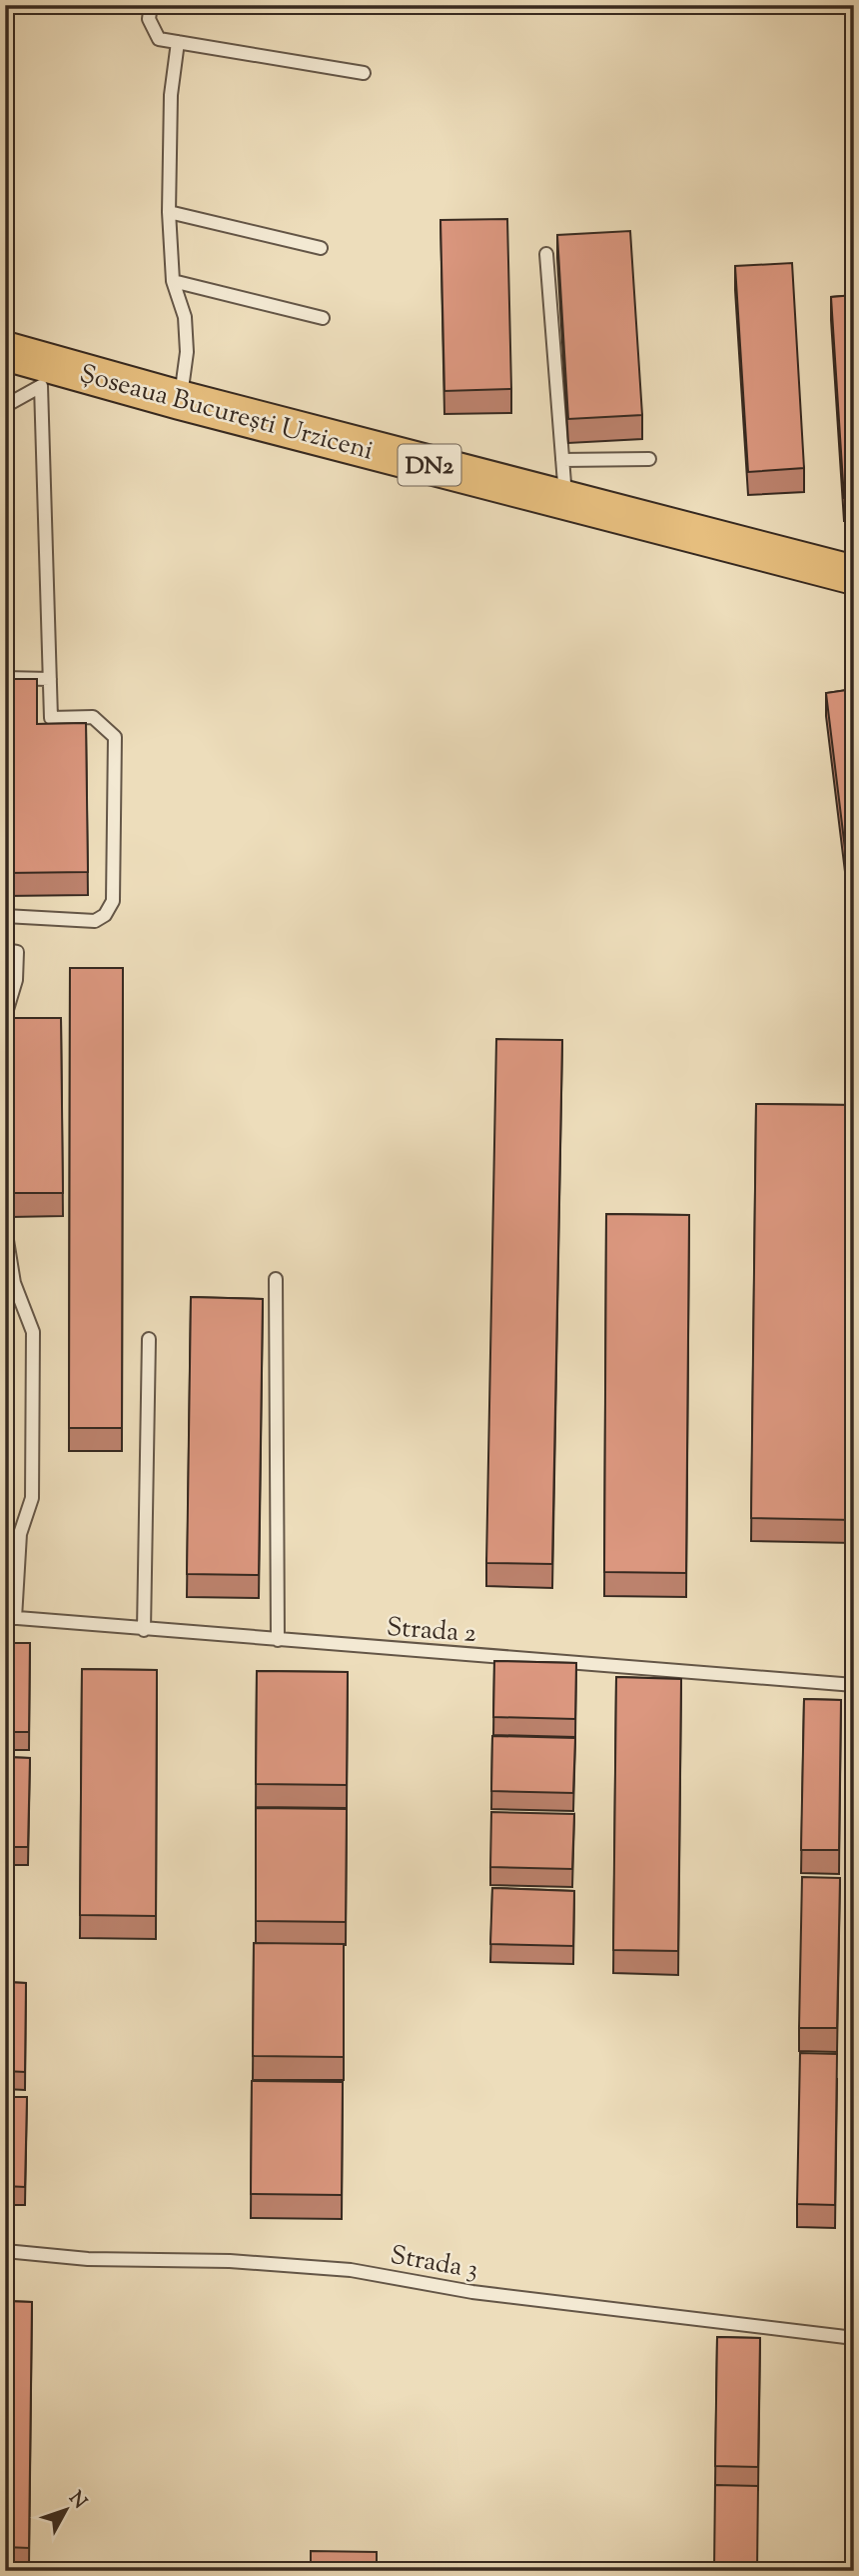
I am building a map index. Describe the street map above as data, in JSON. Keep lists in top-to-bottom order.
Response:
{
  "streets": {
    "highway": ["Șoseaua București Urziceni", "DN2"],
    "lane": ["Strada 2", "Strada 3"]
  },
  "north": "top right"
}
